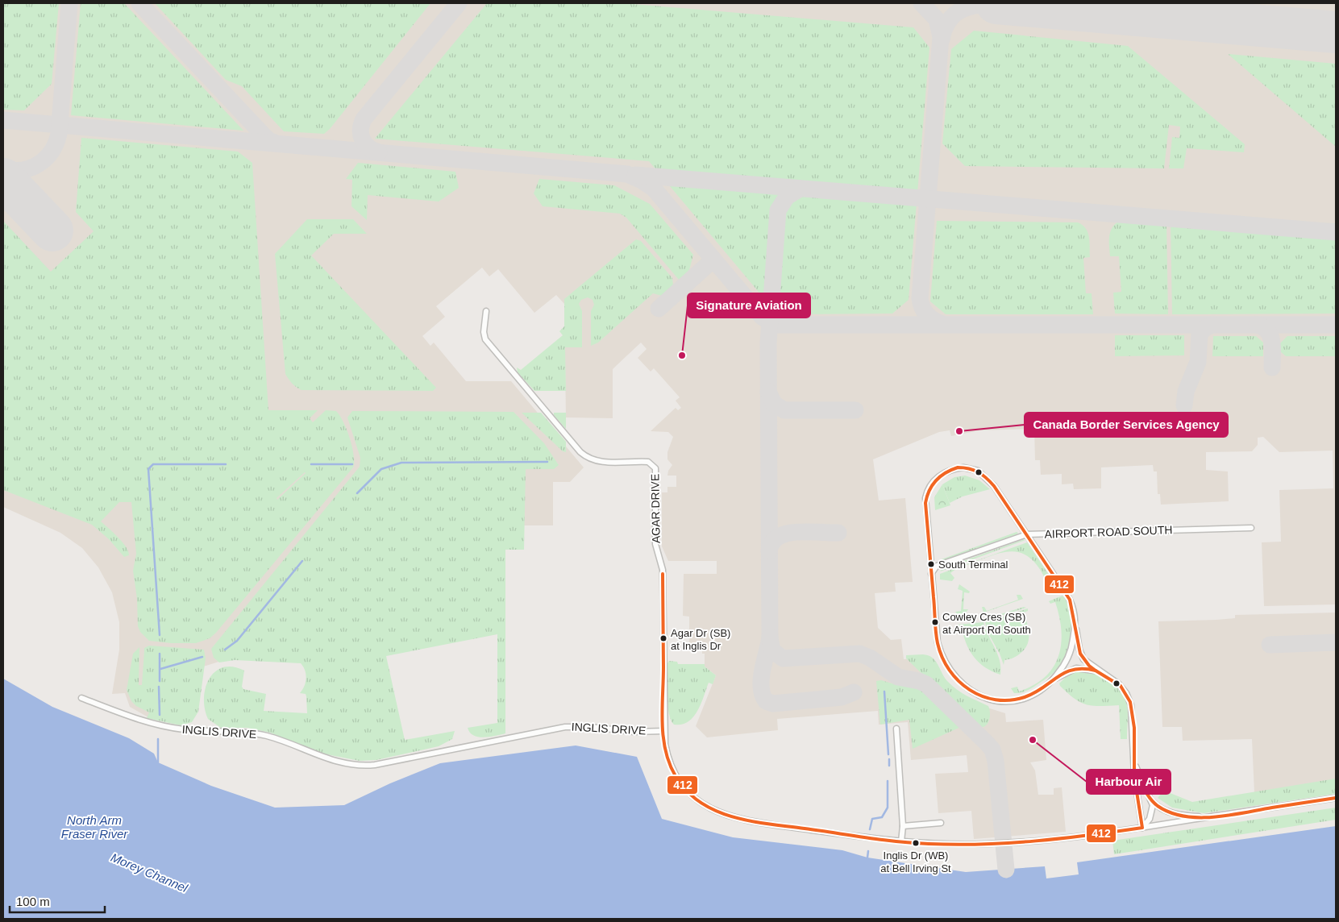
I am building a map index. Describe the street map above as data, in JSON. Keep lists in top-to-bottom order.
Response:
{
  "streets": {
    "street": ["AGAR DRIVE", "AIRPORT ROAD SOUTH", "INGLIS DRIVE"]
  },
  "crossings": [
    ["AGAR DRIVE", "INGLIS DRIVE"]
  ],
  "water": ["North Arm Fraser River", "Morey Channel"],
  "places": [
    "Signature Aviation",
    "Canada Border Services Agency",
    "South Terminal",
    "Cowley Cres (SB) at Airport Rd South",
    "Agar Dr (SB) at Inglis Dr",
    "Harbour Air",
    "Inglis Dr (WB) at Bell Irving St"
  ],
  "lines": ["transit line 412"],
  "scale_bar": "100 m"
}
